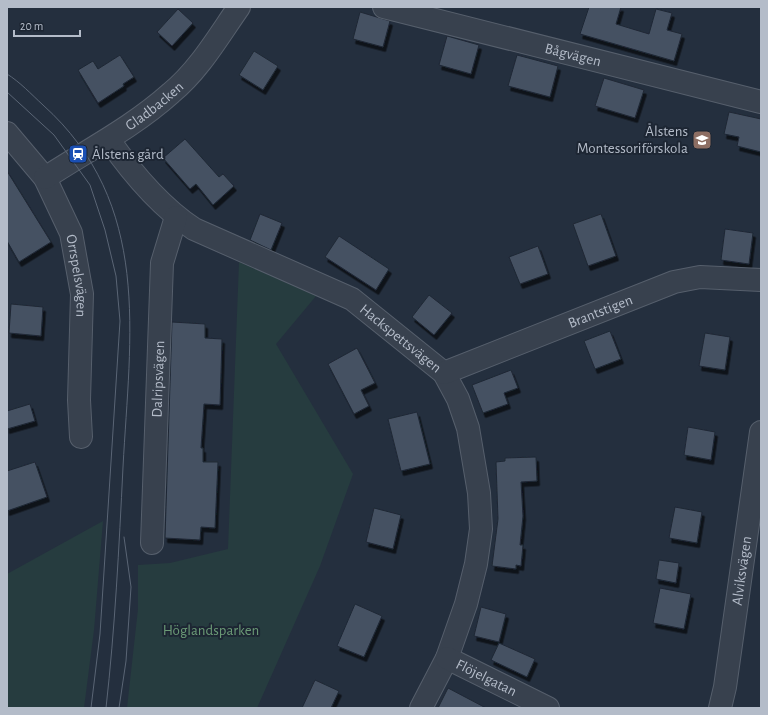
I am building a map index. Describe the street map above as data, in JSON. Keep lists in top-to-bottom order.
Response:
{
  "streets": {
    "street": [
      "Bågvägen",
      "Gladbacken",
      "Orrspelsvägen",
      "Brantstigen",
      "Hackspettsvägen",
      "Dalripsvägen",
      "Alviksvägen",
      "Flöjelgatan"
    ]
  },
  "crossings": [
    ["Gladbacken", "Orrspelsvägen"],
    ["Gladbacken", "Hackspettsvägen"],
    ["Brantstigen", "Hackspettsvägen"],
    ["Hackspettsvägen", "Dalripsvägen"],
    ["Hackspettsvägen", "Flöjelgatan"]
  ],
  "parks": ["Höglandsparken"],
  "places": {
    "school or university": ["Ålstens Montessoriförskola"],
    "station": ["Ålstens gård"]
  },
  "scale_bar": "20 m"
}
